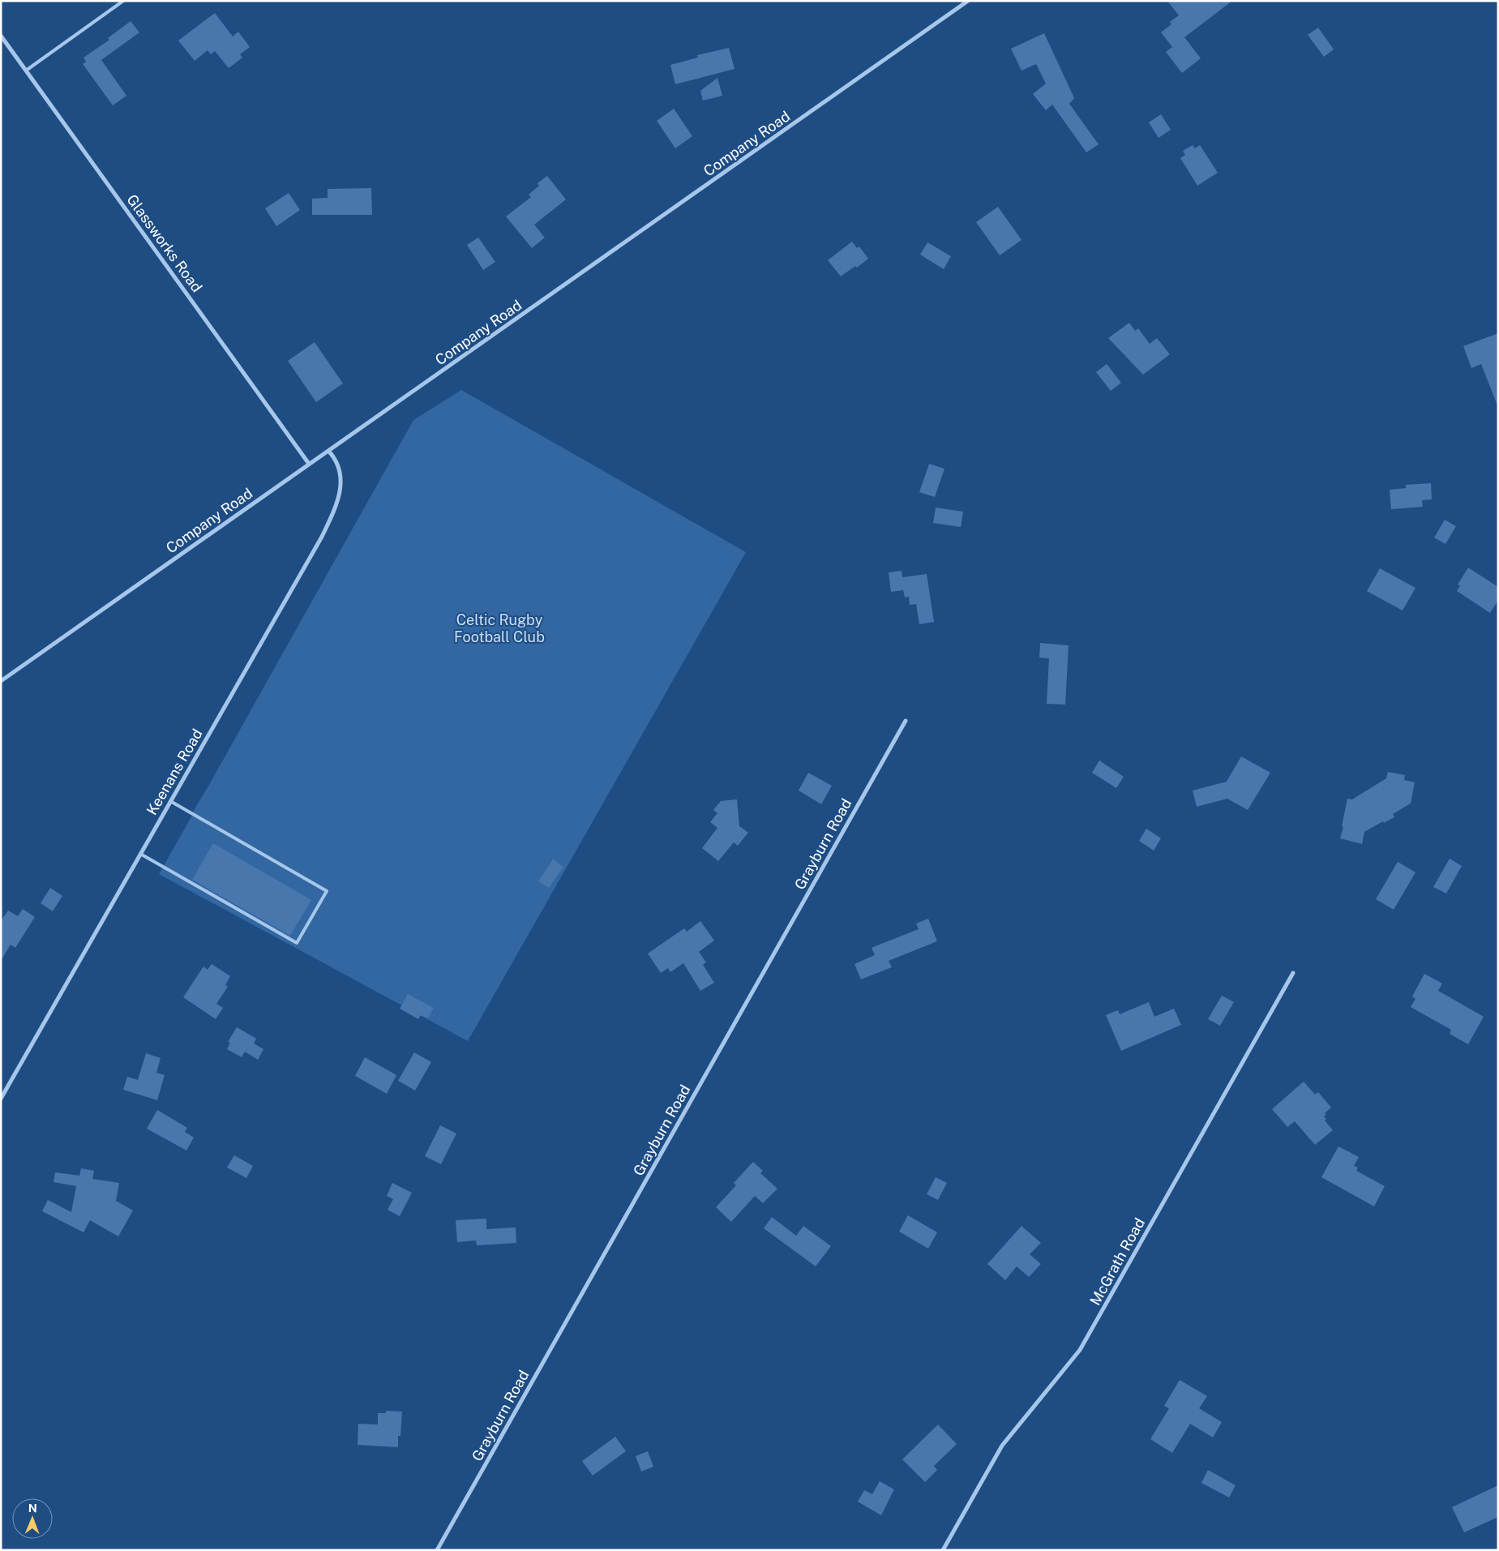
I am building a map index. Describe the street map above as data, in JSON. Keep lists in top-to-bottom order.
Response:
{
  "streets": {
    "street": [
      "Company Road",
      "Glassworks Road",
      "Keenans Road",
      "Grayburn Road",
      "McGrath Road"
    ]
  },
  "crossings": [
    ["Company Road", "Glassworks Road"],
    ["Company Road", "Keenans Road"]
  ],
  "parks": ["Celtic Rugby Football Club"],
  "north": "top"
}
